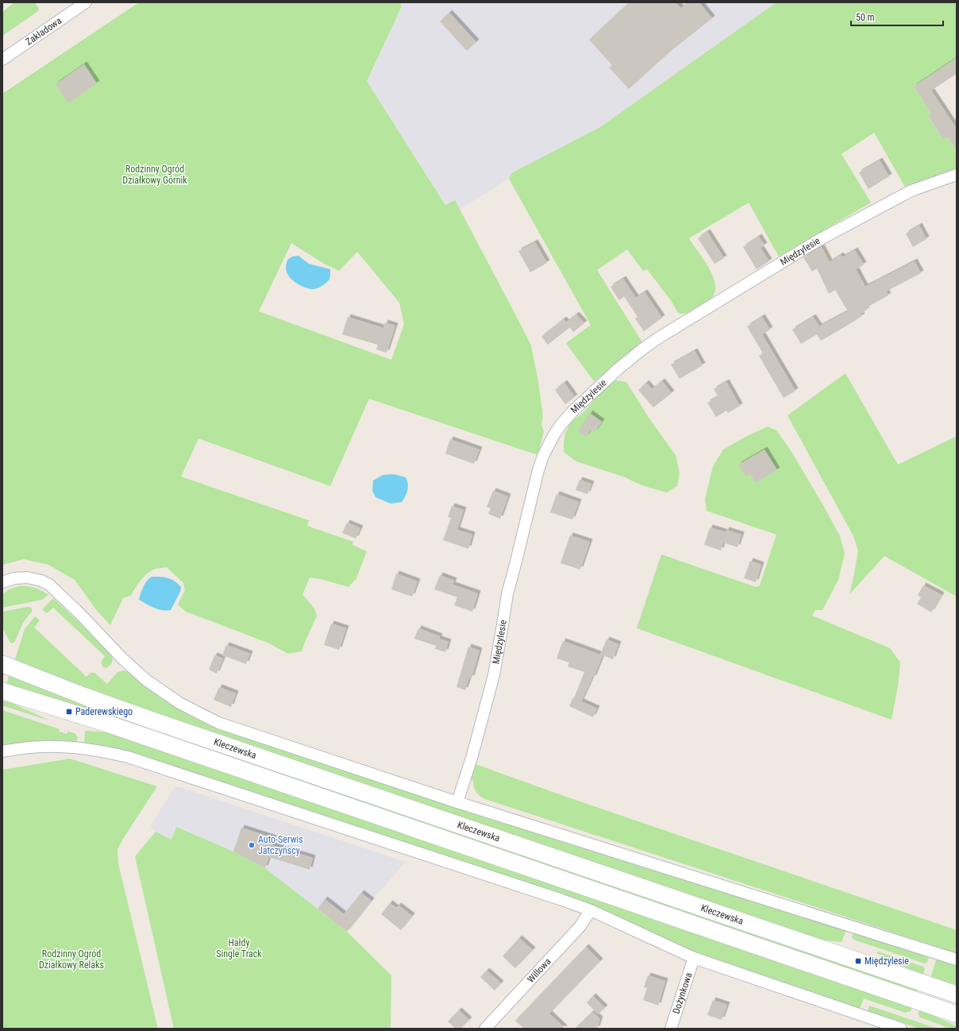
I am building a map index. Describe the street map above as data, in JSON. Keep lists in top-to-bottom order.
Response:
{
  "streets": {
    "main road": ["Kleczewska"],
    "street": [
      "Zakładowa",
      "Międzylesie",
      "Willowa",
      "Dożynkowa"
    ]
  },
  "parks": ["Rodzinny Ogród Działkowy Górnik", "Hałdy Single Track", "Rodzinny Ogród Działkowy Relaks"],
  "places": {
    "transit": ["Paderewskiego", "Międzylesie"],
    "other": ["Auto-Serwis Jatczyńscy"]
  },
  "scale_bar": "50 m"
}
